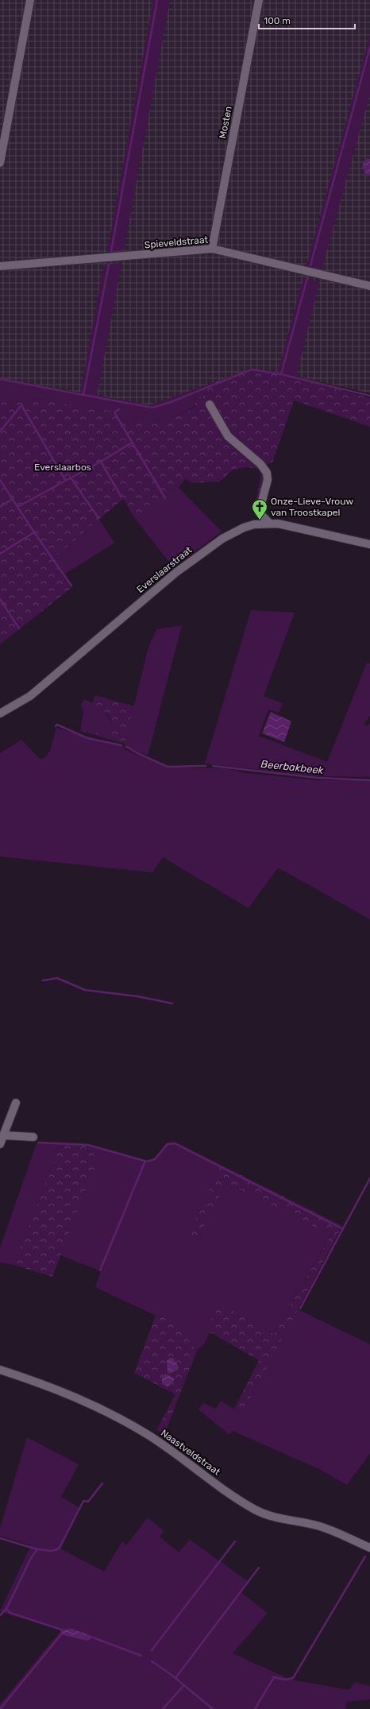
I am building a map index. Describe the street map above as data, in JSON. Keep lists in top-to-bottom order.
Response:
{
  "streets": {
    "street": [
      "Mosten",
      "Spieveldstraat",
      "Everslaarstraat",
      "Naastveldstraat"
    ]
  },
  "crossings": [
    ["Mosten", "Spieveldstraat"]
  ],
  "water": ["Beerbakbeek"],
  "parks": ["Everslaarbos"],
  "places": {
    "church": ["Onze-Lieve-Vrouw van Troostkapel"]
  },
  "scale_bar": "100 m"
}
